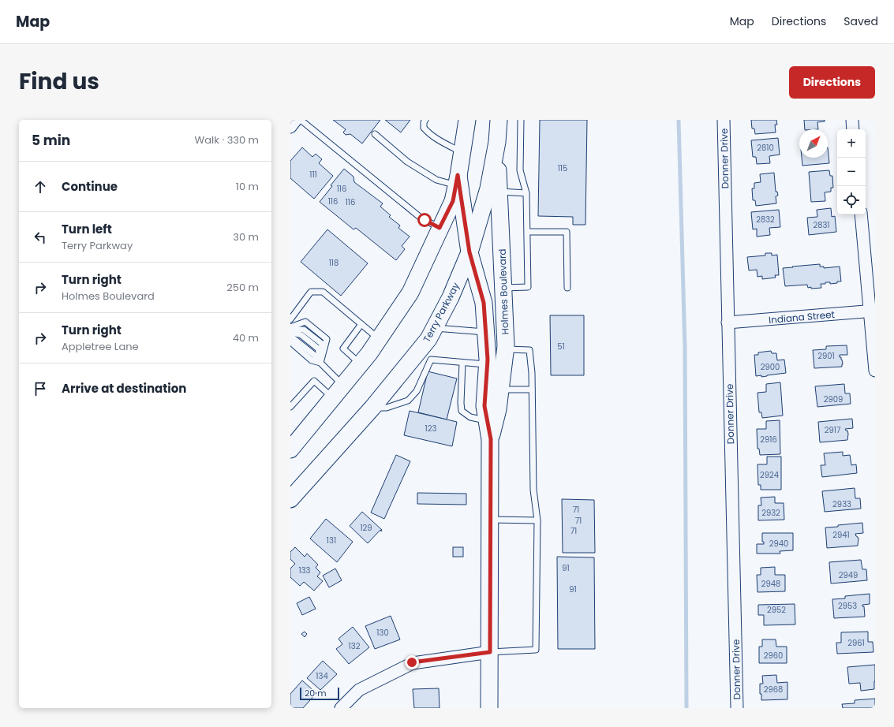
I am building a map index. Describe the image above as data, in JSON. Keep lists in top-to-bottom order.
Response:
{
  "streets": {
    "street": [
      "Donner Drive",
      "Holmes Boulevard",
      "Terry Parkway",
      "Indiana Street"
    ]
  },
  "crossings": [
    ["Donner Drive", "Indiana Street"],
    ["Holmes Boulevard", "Terry Parkway"]
  ],
  "house_numbers": [
    "2810",
    "115",
    "111",
    "116",
    "116",
    "116",
    "2832",
    "2831",
    "118",
    "51",
    "2901",
    "2900",
    "2909",
    "123",
    "2917",
    "2916",
    "2924",
    "2933",
    "71",
    "2932",
    "71",
    "129",
    "71",
    "2941",
    "131",
    "2940",
    "91",
    "133",
    "2949",
    "2948",
    "91",
    "2953",
    "2952",
    "130",
    "2961",
    "132",
    "2960",
    "134",
    "2968"
  ],
  "scale_bar": "20 m",
  "north": "top right",
  "page": {
    "header": "Map",
    "nav": ["Map", "Directions", "Saved"],
    "title": "Find us",
    "buttons": "Directions",
    "heading": ["5 min", "Walk · 330 m"],
    "map_buttons": ["+", "−"],
    "list": [
      ["Continue", "10 m"],
      ["Turn left", "Terry Parkway", "30 m"],
      ["Turn right", "Holmes Boulevard", "250 m"],
      ["Turn right", "Appletree Lane", "40 m"],
      "Arrive at destination"
    ],
    "scale": "20 m"
  }
}
